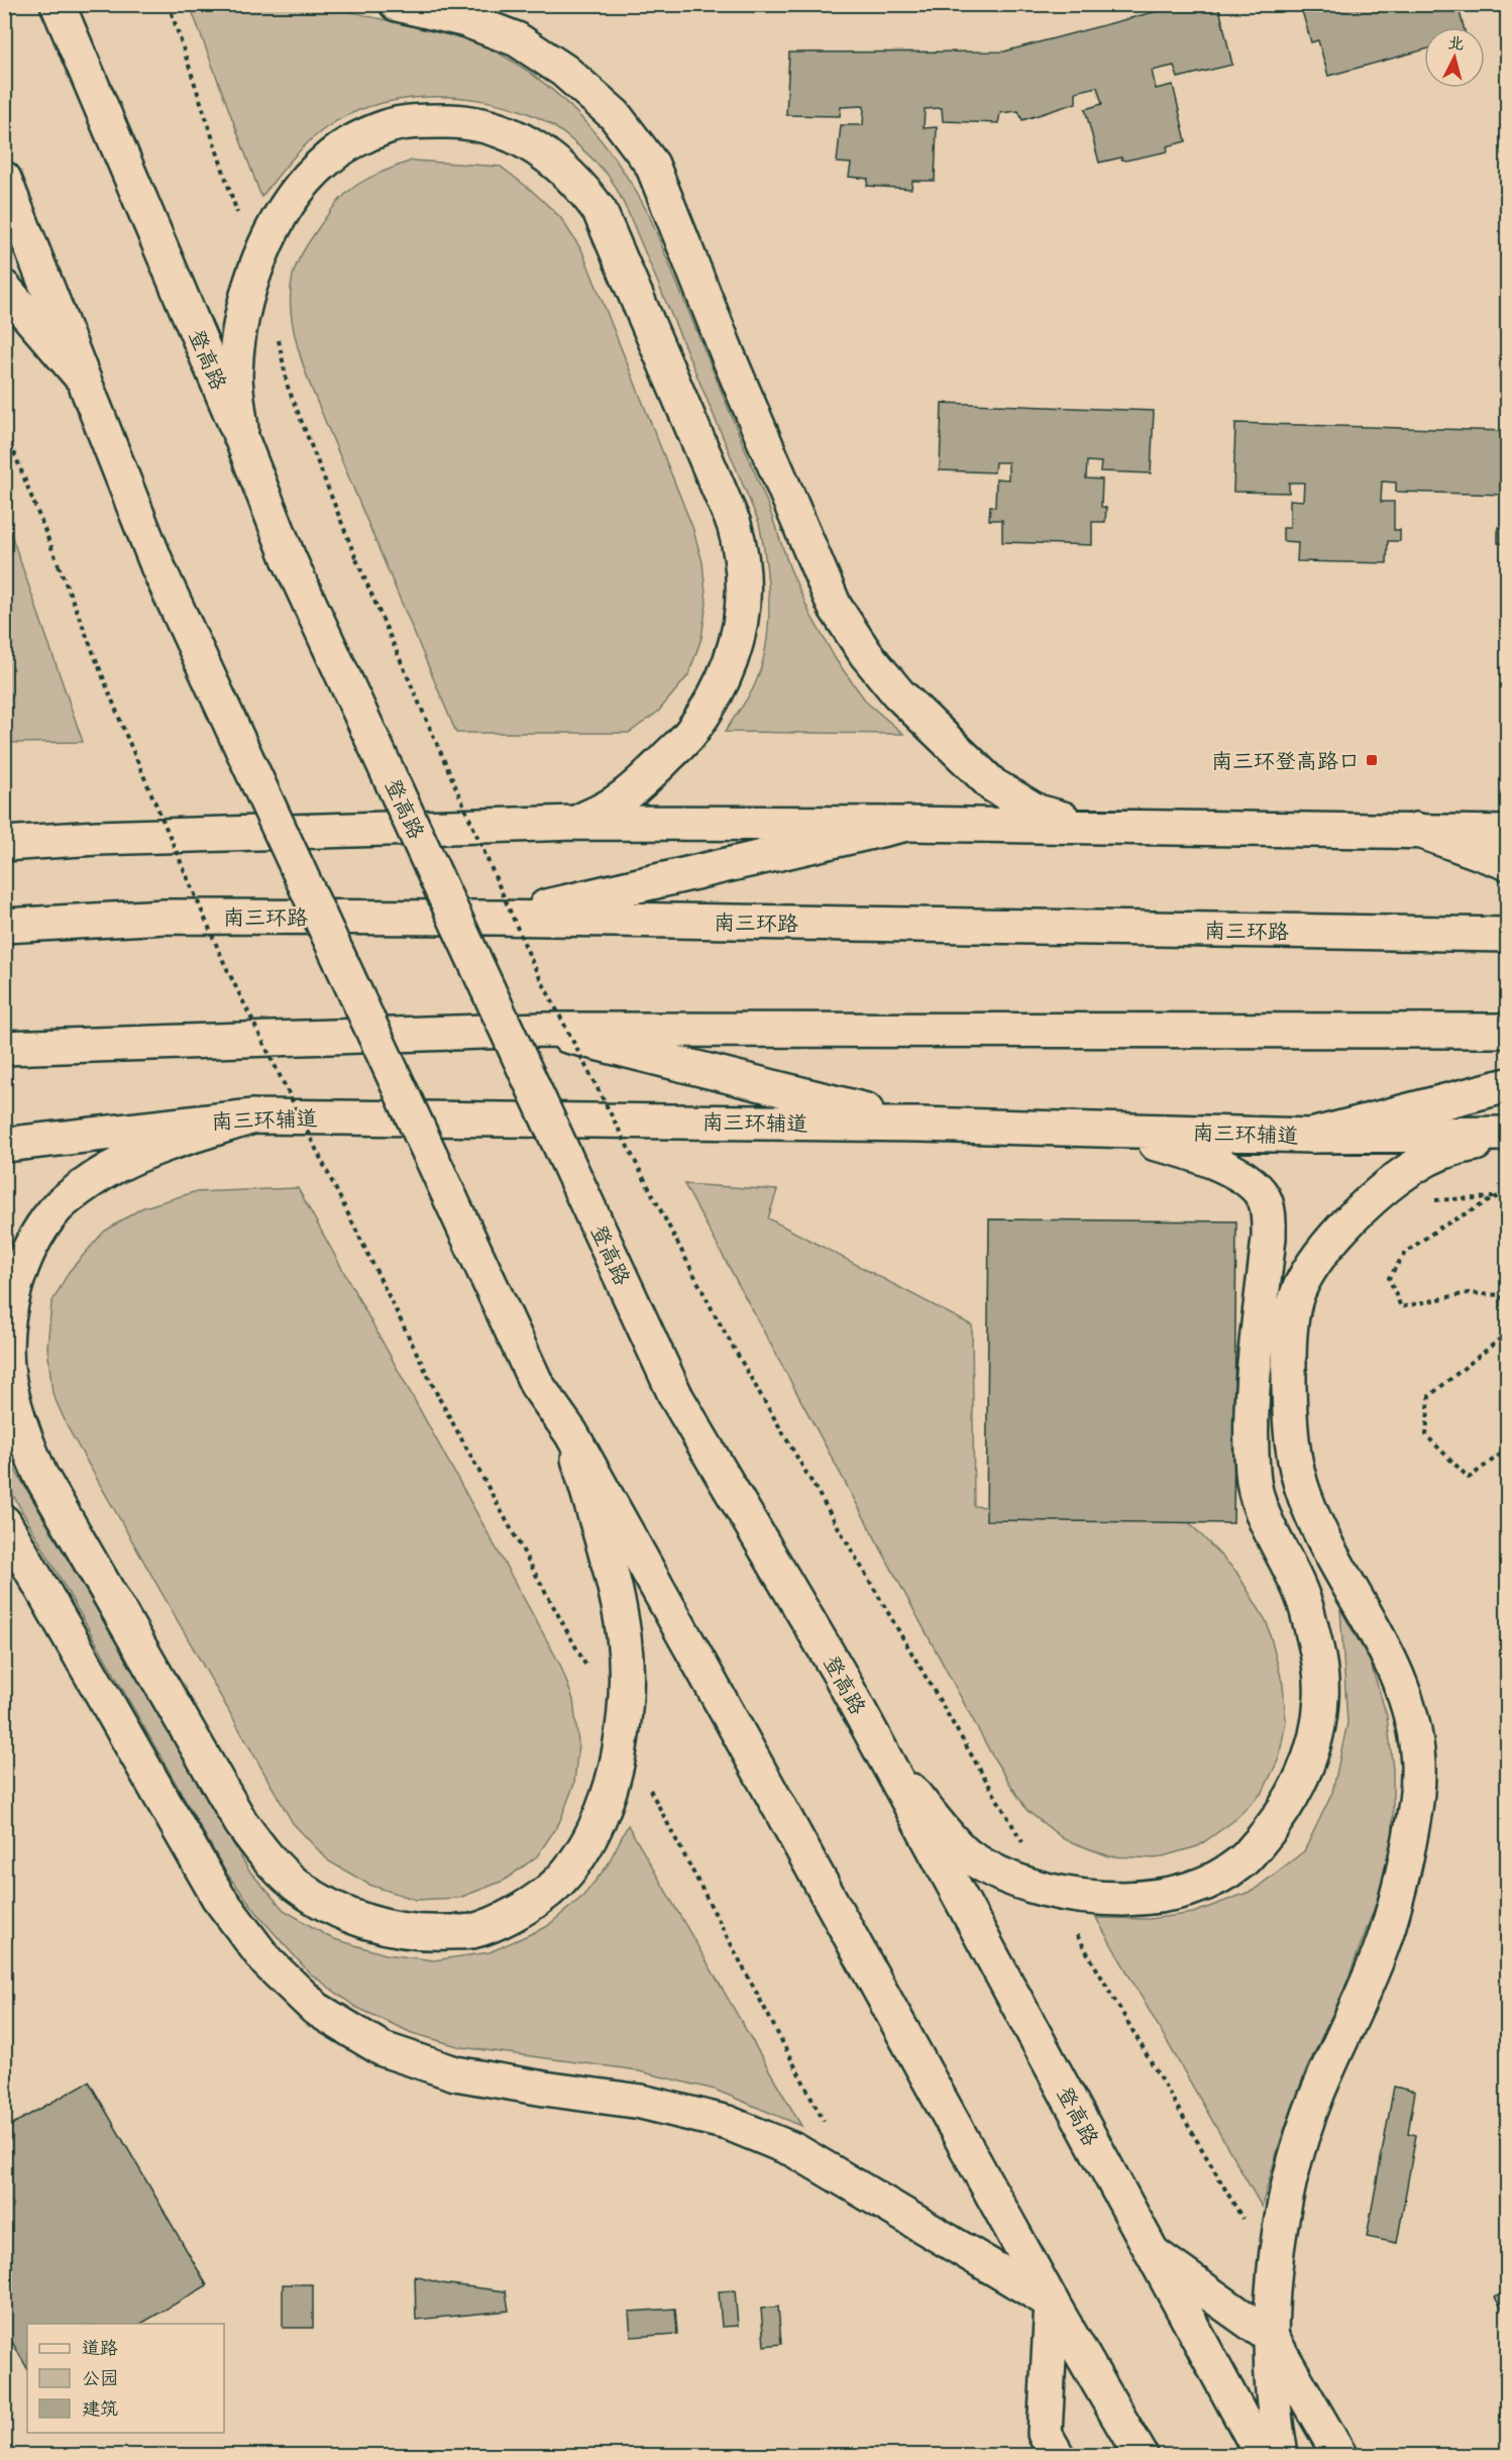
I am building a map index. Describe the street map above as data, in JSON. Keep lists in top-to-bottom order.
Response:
{
  "streets": {
    "main road": ["登高路", "南三环路", "南三环辅道"]
  },
  "places": {
    "transit": ["南三环登高路口"]
  },
  "legend": ["道路", "公园", "建筑"],
  "north": "top"
}
